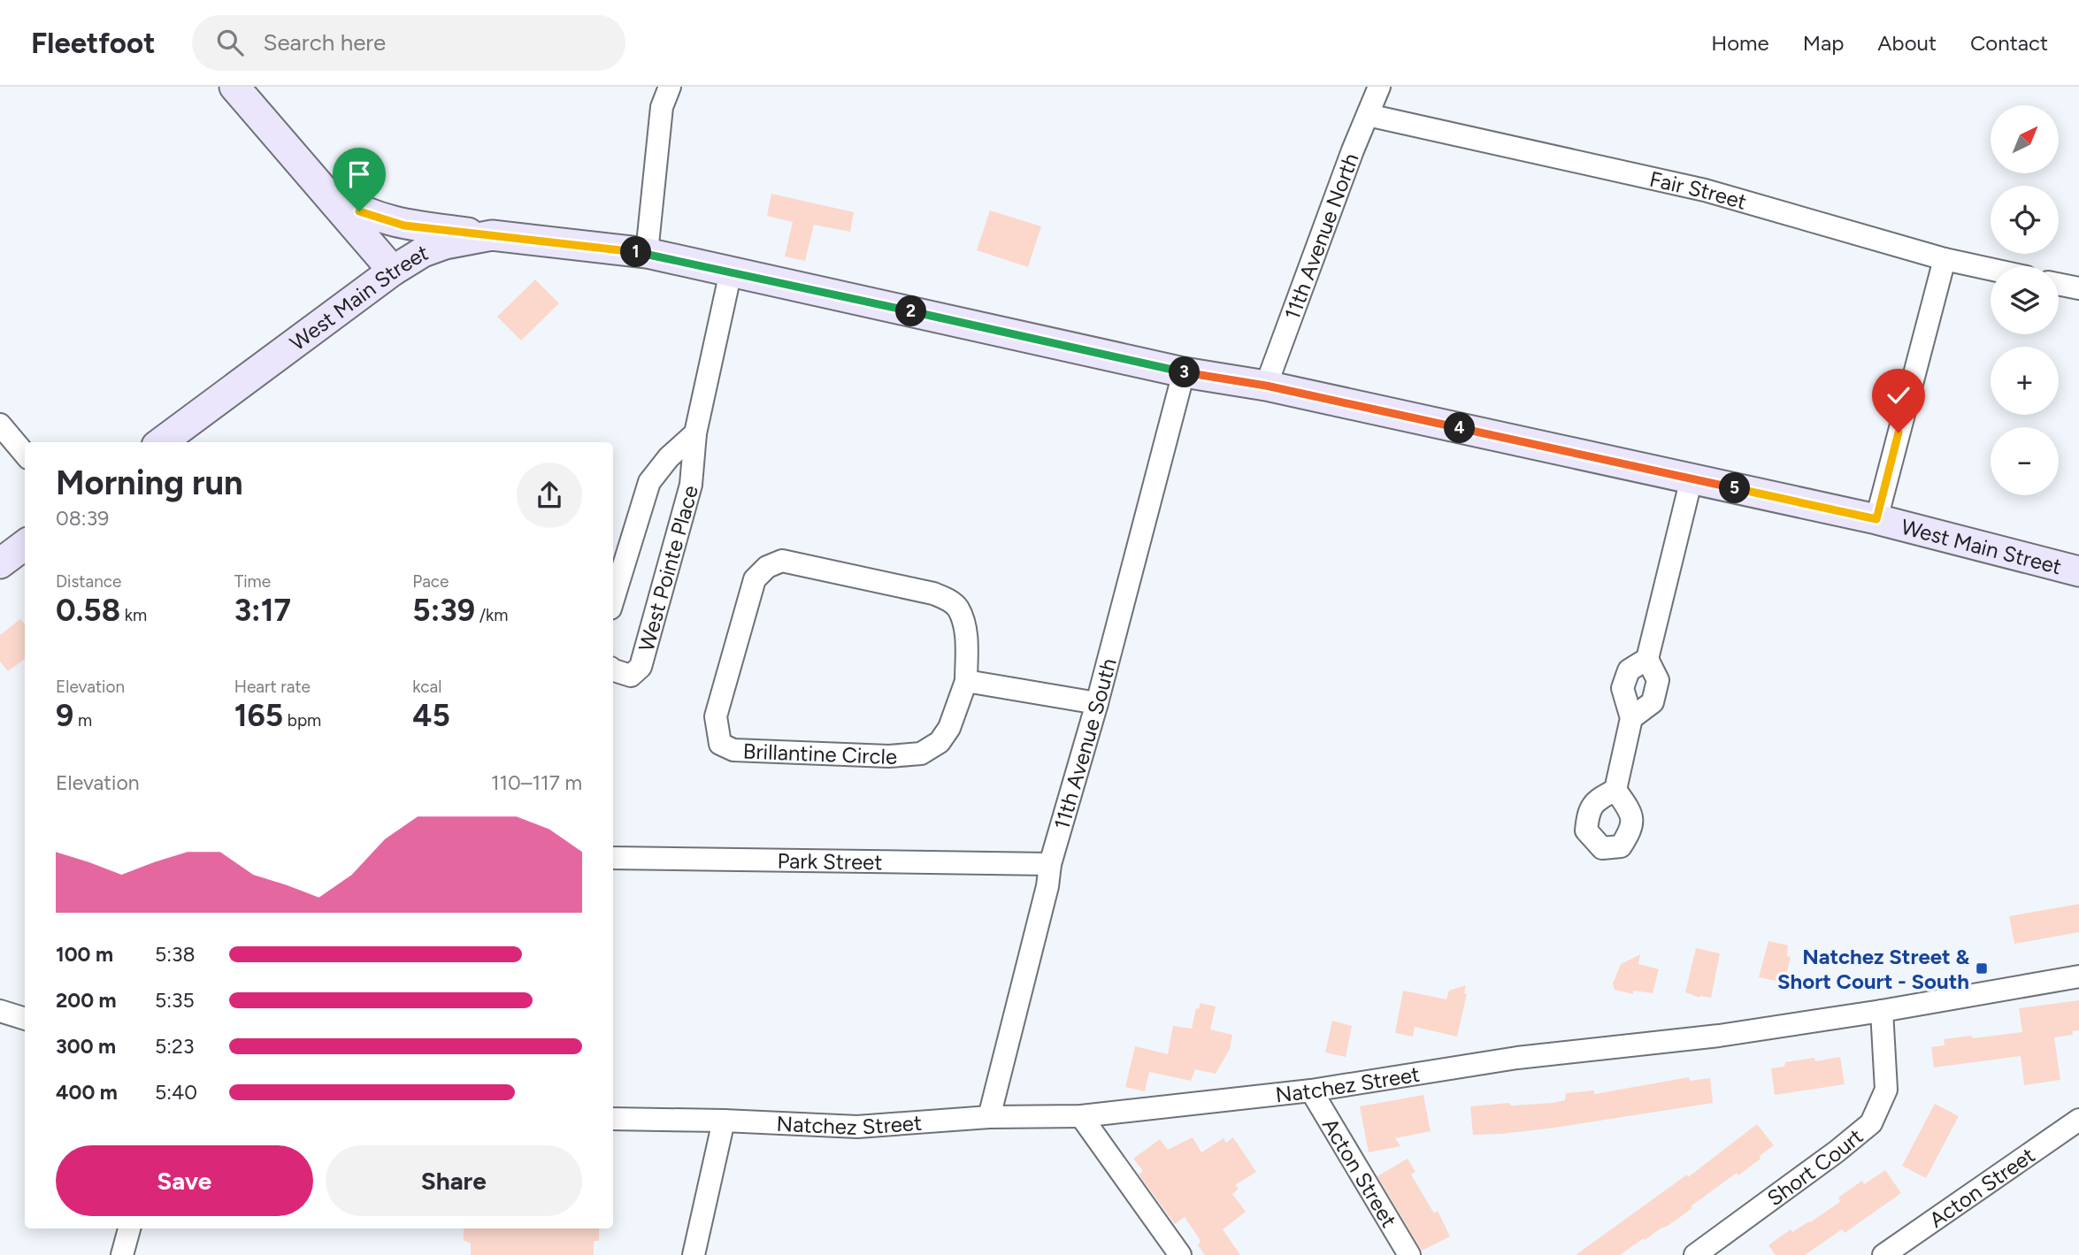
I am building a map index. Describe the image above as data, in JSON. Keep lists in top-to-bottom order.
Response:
{
  "streets": {
    "main road": ["West Main Street"],
    "street": [
      "Fair Street",
      "11th Avenue North",
      "West Pointe Place",
      "11th Avenue South",
      "Brillantine Circle",
      "Park Street",
      "Natchez Street",
      "Short Court",
      "Acton Street"
    ]
  },
  "crossings": [
    ["Fair Street", "11th Avenue North"],
    ["11th Avenue North", "West Main Street"],
    ["West Main Street", "West Pointe Place"],
    ["West Main Street", "11th Avenue South"],
    ["11th Avenue South", "Park Street"],
    ["11th Avenue South", "Natchez Street"],
    ["Natchez Street", "Short Court"],
    ["Natchez Street", "Acton Street"]
  ],
  "places": {
    "transit": ["Natchez Street & Short Court - South"]
  },
  "north": "top right",
  "page": {
    "header": "Fleetfoot",
    "search": "Search here",
    "nav": [
      "Home",
      "Map",
      "About",
      "Contact"
    ],
    "map_buttons": ["+", "−"],
    "pins": [
      "1",
      "2",
      "3",
      "4",
      "5"
    ],
    "heading": ["Morning run", "08:39"],
    "stats": [
      ["Distance", "0.58 km"],
      ["Time", "3:17"],
      ["Pace", "5:39 /km"],
      ["Elevation", "9 m"],
      ["Heart rate", "165 bpm"],
      ["kcal", "45"]
    ],
    "chart": ["Elevation", "110–117 m"],
    "list": [
      {
        "name": "100 m",
        "note": "5:38"
      },
      {
        "name": "200 m",
        "note": "5:35"
      },
      {
        "name": "300 m",
        "note": "5:23"
      },
      {
        "name": "400 m",
        "note": "5:40"
      }
    ],
    "buttons": ["Save", "Share"]
  }
}
